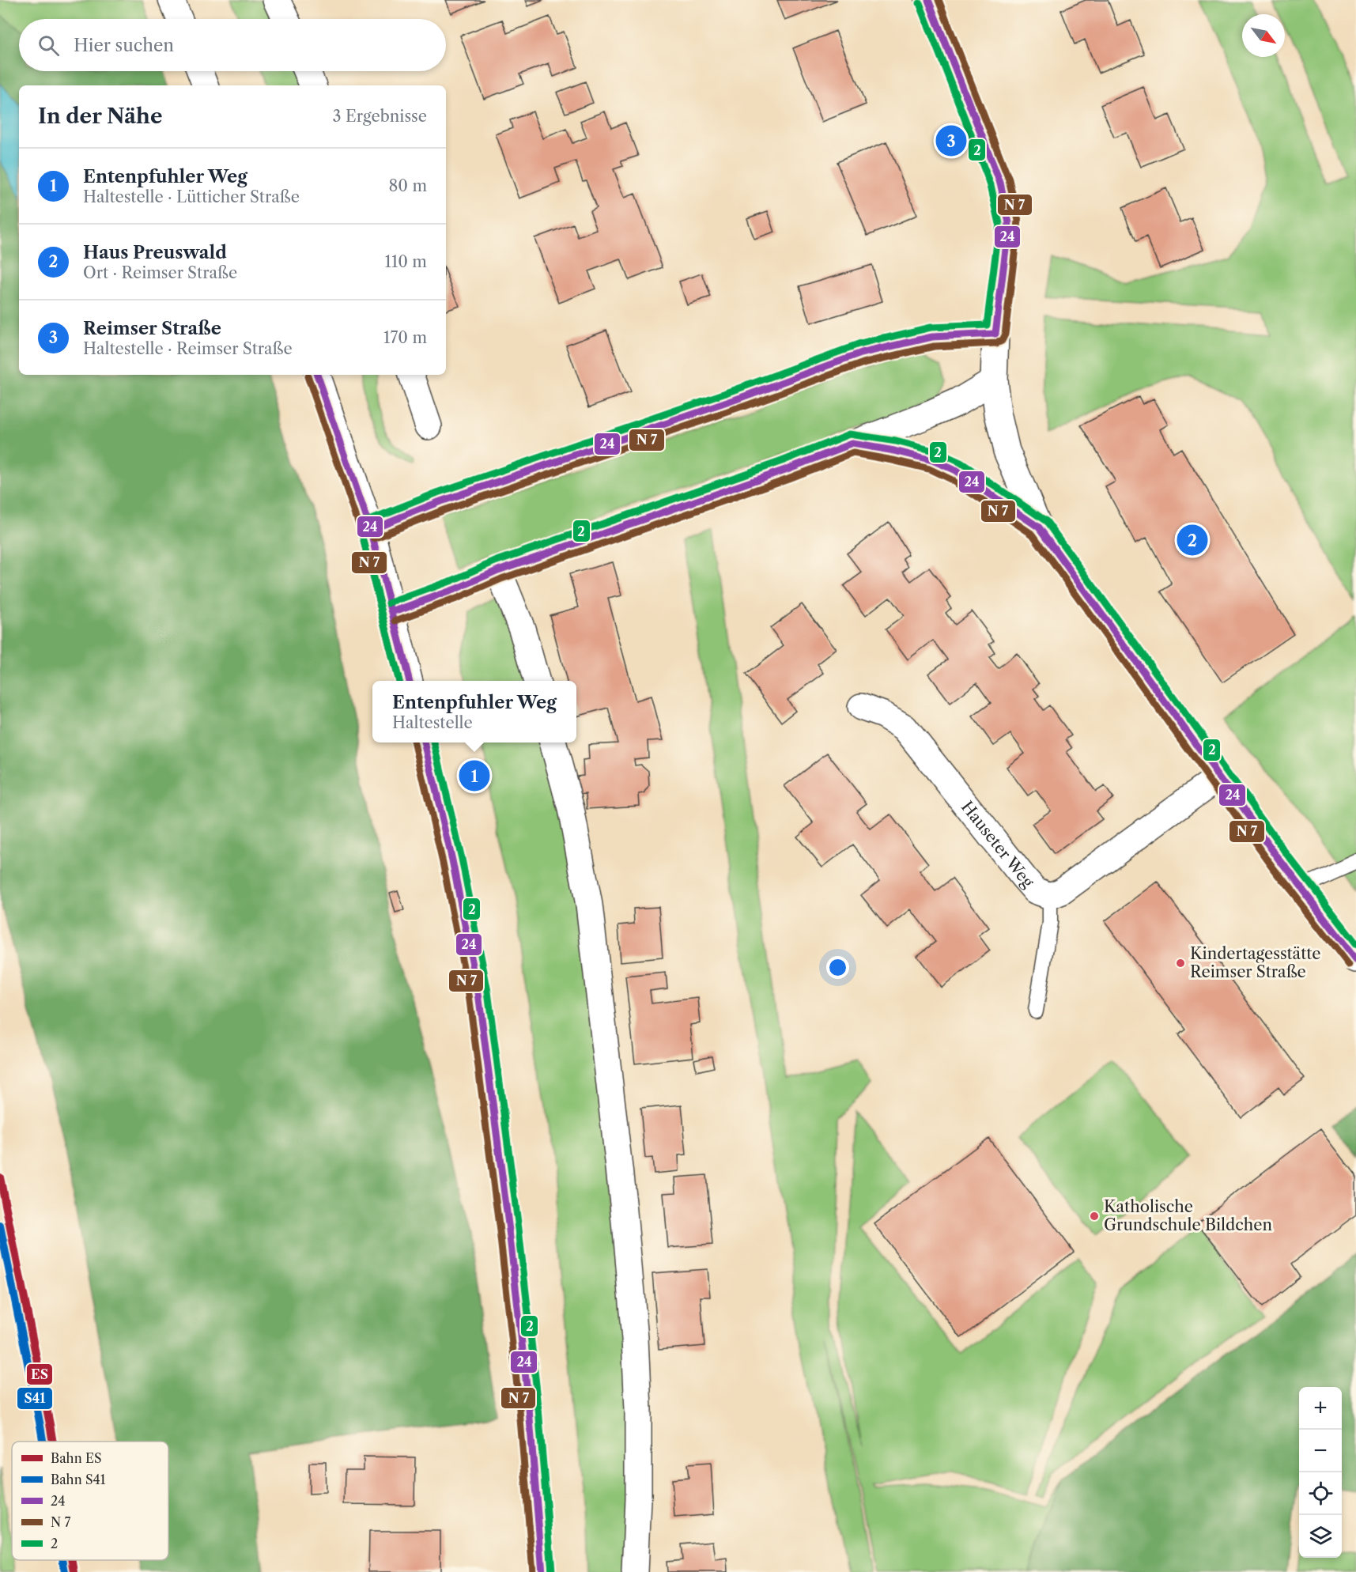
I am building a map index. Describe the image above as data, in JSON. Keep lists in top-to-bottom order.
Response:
{
  "streets": {
    "street": ["Hauseter Weg"]
  },
  "places": ["Kindertagesstätte Reimser Straße", "Katholische Grundschule Bildchen"],
  "lines": [
    "transit line 24",
    "transit line 2",
    "rail line ES",
    "rail line S41"
  ],
  "legend": [
    "Bahn ES",
    "Bahn S41",
    "24",
    "N 7",
    "2"
  ],
  "north": "bottom right",
  "page": {
    "search": "Hier suchen",
    "heading": ["In der Nähe", "3 Ergebnisse"],
    "pins": ["3", "2", "1"],
    "list": [
      {
        "mark": "1",
        "name": "Entenpfuhler Weg",
        "note": "Haltestelle · Lütticher Straße",
        "value": "80 m"
      },
      {
        "mark": "2",
        "name": "Haus Preuswald",
        "note": "Ort · Reimser Straße",
        "value": "110 m"
      },
      {
        "mark": "3",
        "name": "Reimser Straße",
        "note": "Haltestelle · Reimser Straße",
        "value": "170 m"
      }
    ],
    "popup": ["Entenpfuhler Weg", "Haltestelle"],
    "map_buttons": ["+", "−"]
  }
}
